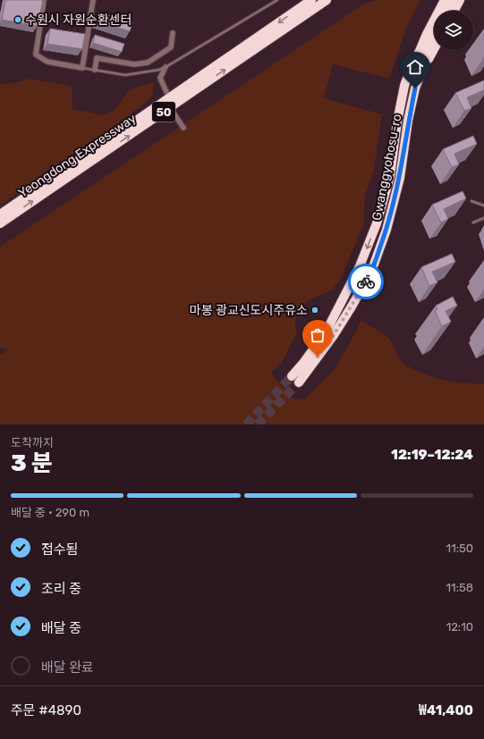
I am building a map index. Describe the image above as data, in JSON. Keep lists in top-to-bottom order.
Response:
{
  "streets": {
    "highway": ["50", "Yeongdong Expressway", "Gwanggyohosu-ro"]
  },
  "places": ["수원시 자원순환센터", "마봉 광교신도시주유소"],
  "page": {
    "heading": ["3 분", "도착까지", "12:19–12:24"],
    "panel": ["주문 #4890", "₩41,400"],
    "bar": "배달 중 · 290 m",
    "list": [
      ["접수됨", "11:50"],
      ["조리 중", "11:58"],
      ["배달 중", "12:10"],
      "배달 완료"
    ]
  }
}
